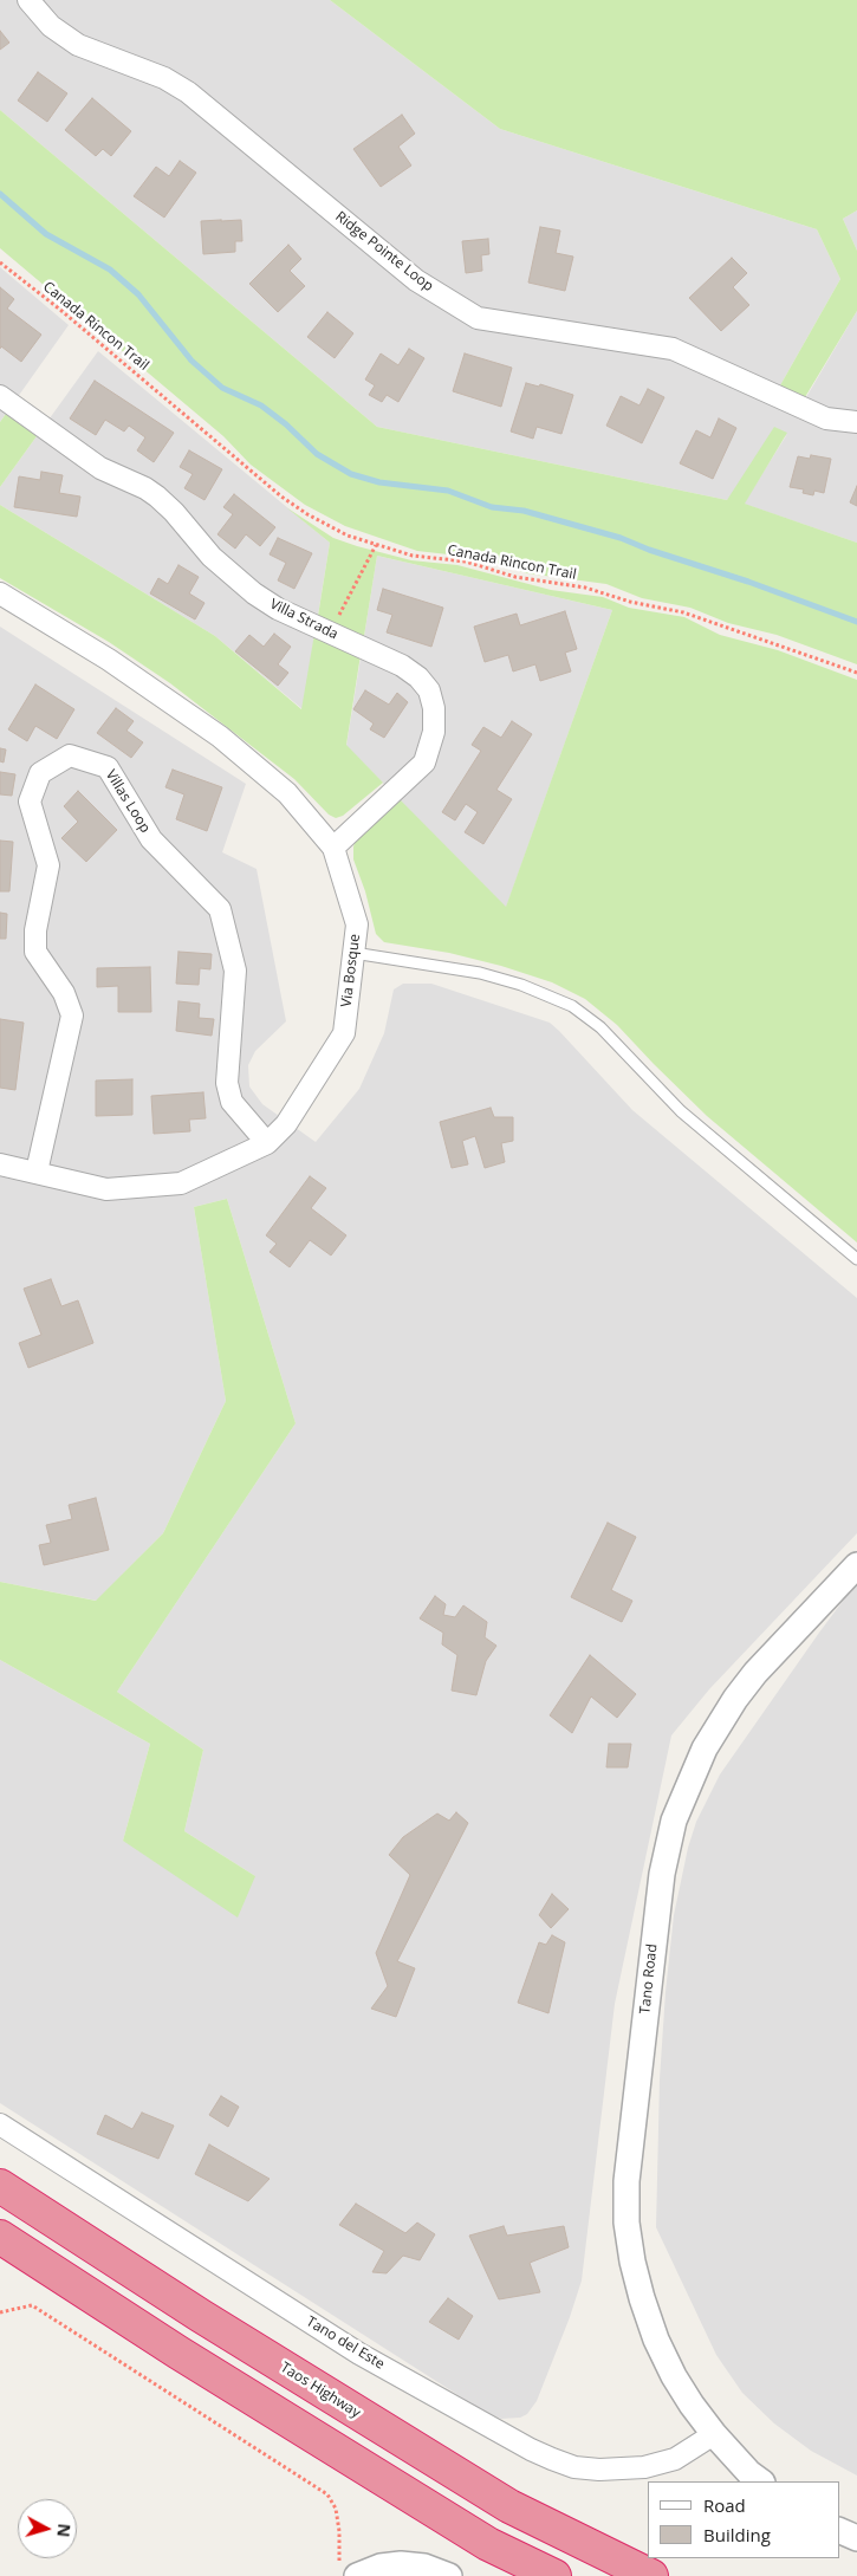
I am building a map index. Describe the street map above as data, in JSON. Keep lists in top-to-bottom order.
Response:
{
  "streets": {
    "highway": ["Taos Highway"],
    "street": [
      "Ridge Pointe Loop",
      "Villa Strada",
      "Villas Loop",
      "Via Bosque",
      "Tano Road",
      "Tano del Este"
    ],
    "path": ["Canada Rincon Trail"]
  },
  "crossings": [
    ["Villa Strada", "Via Bosque"],
    ["Villas Loop", "Via Bosque"],
    ["Tano Road", "Tano del Este"]
  ],
  "legend": ["Road", "Building"],
  "north": "right"
}
